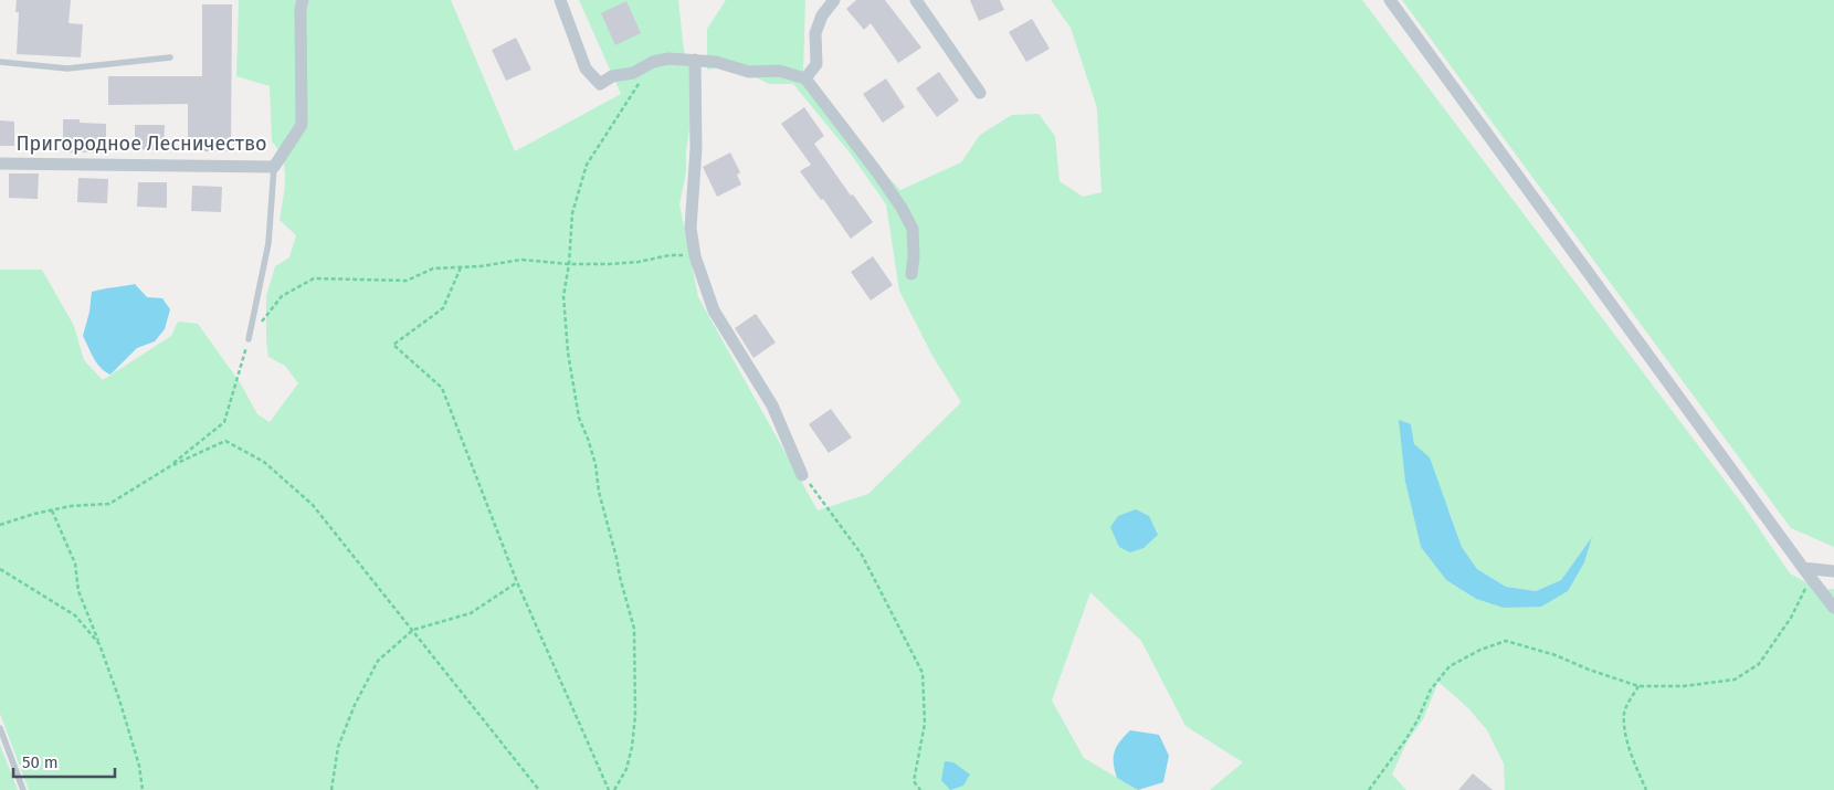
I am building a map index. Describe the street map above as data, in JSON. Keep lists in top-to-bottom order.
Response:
{
  "streets": {
    "street": ["Пригородное Лесничество"]
  },
  "scale_bar": "50 m"
}
